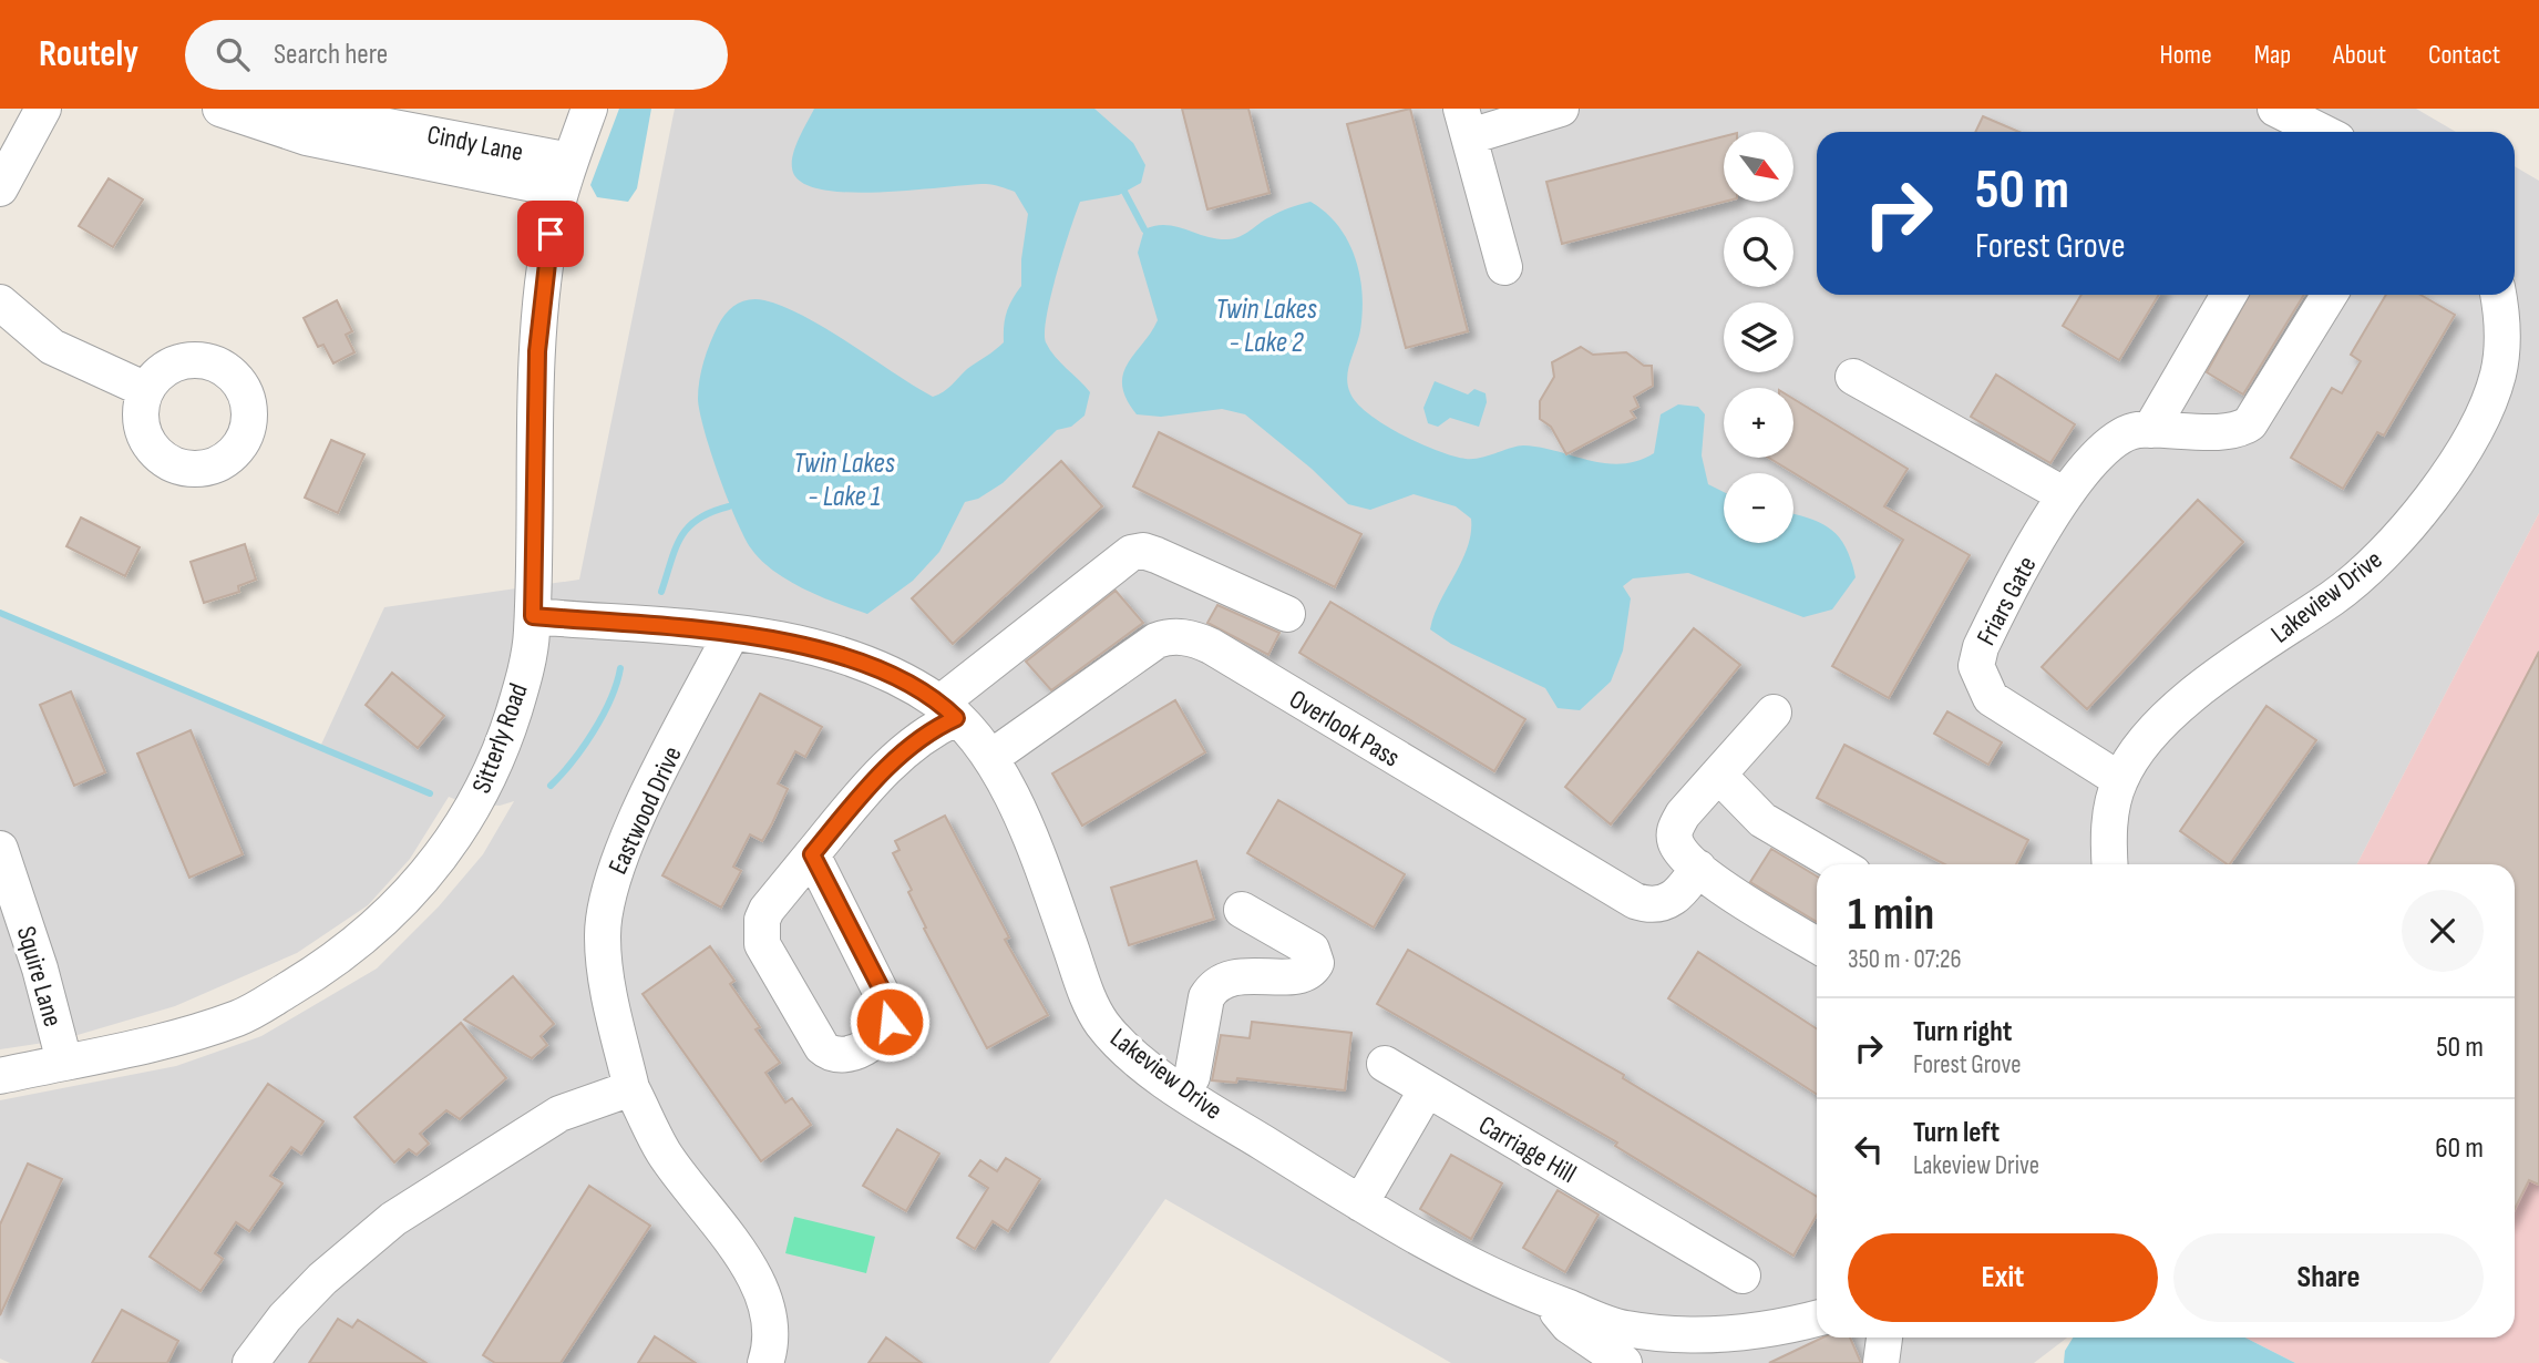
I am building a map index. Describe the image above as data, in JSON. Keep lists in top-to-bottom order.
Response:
{
  "streets": {
    "street": [
      "Cindy Lane",
      "Lakeview Drive",
      "Friars Gate",
      "Overlook Pass",
      "Sitterly Road",
      "Eastwood Drive",
      "Squire Lane",
      "Carriage Hill"
    ]
  },
  "crossings": [
    ["Cindy Lane", "Sitterly Road"],
    ["Lakeview Drive", "Friars Gate"],
    ["Lakeview Drive", "Overlook Pass"],
    ["Lakeview Drive", "Sitterly Road"],
    ["Lakeview Drive", "Eastwood Drive"],
    ["Sitterly Road", "Squire Lane"]
  ],
  "water": ["Twin Lakes - Lake 2", "Twin Lakes - Lake 1"],
  "north": "bottom right",
  "page": {
    "header": "Routely",
    "search": "Search here",
    "nav": [
      "Home",
      "Map",
      "About",
      "Contact"
    ],
    "map_buttons": ["+", "−"],
    "turn": ["50 m", "Forest Grove"],
    "heading": ["1 min", "350 m · 07:26"],
    "list": [
      {
        "name": "Turn right",
        "note": "Forest Grove",
        "value": "50 m"
      },
      {
        "name": "Turn left",
        "note": "Lakeview Drive",
        "value": "60 m"
      }
    ],
    "buttons": ["Exit", "Share"]
  }
}
